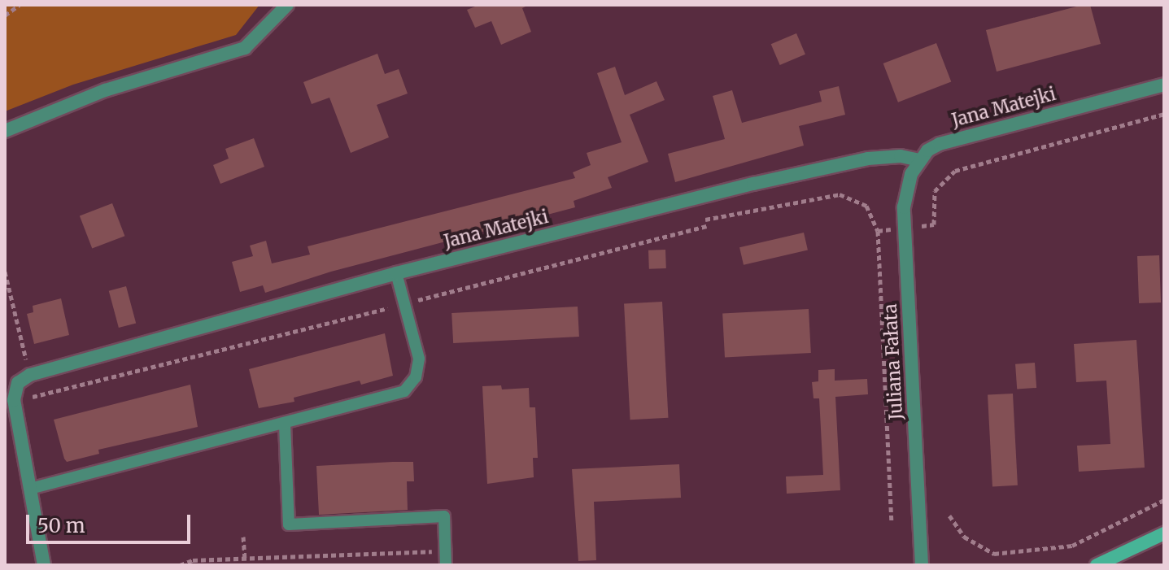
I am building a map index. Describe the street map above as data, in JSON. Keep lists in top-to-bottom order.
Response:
{
  "streets": {
    "street": ["Jana Matejki", "Juliana Fałata"]
  },
  "crossings": [
    ["Jana Matejki", "Juliana Fałata"]
  ],
  "scale_bar": "50 m"
}
